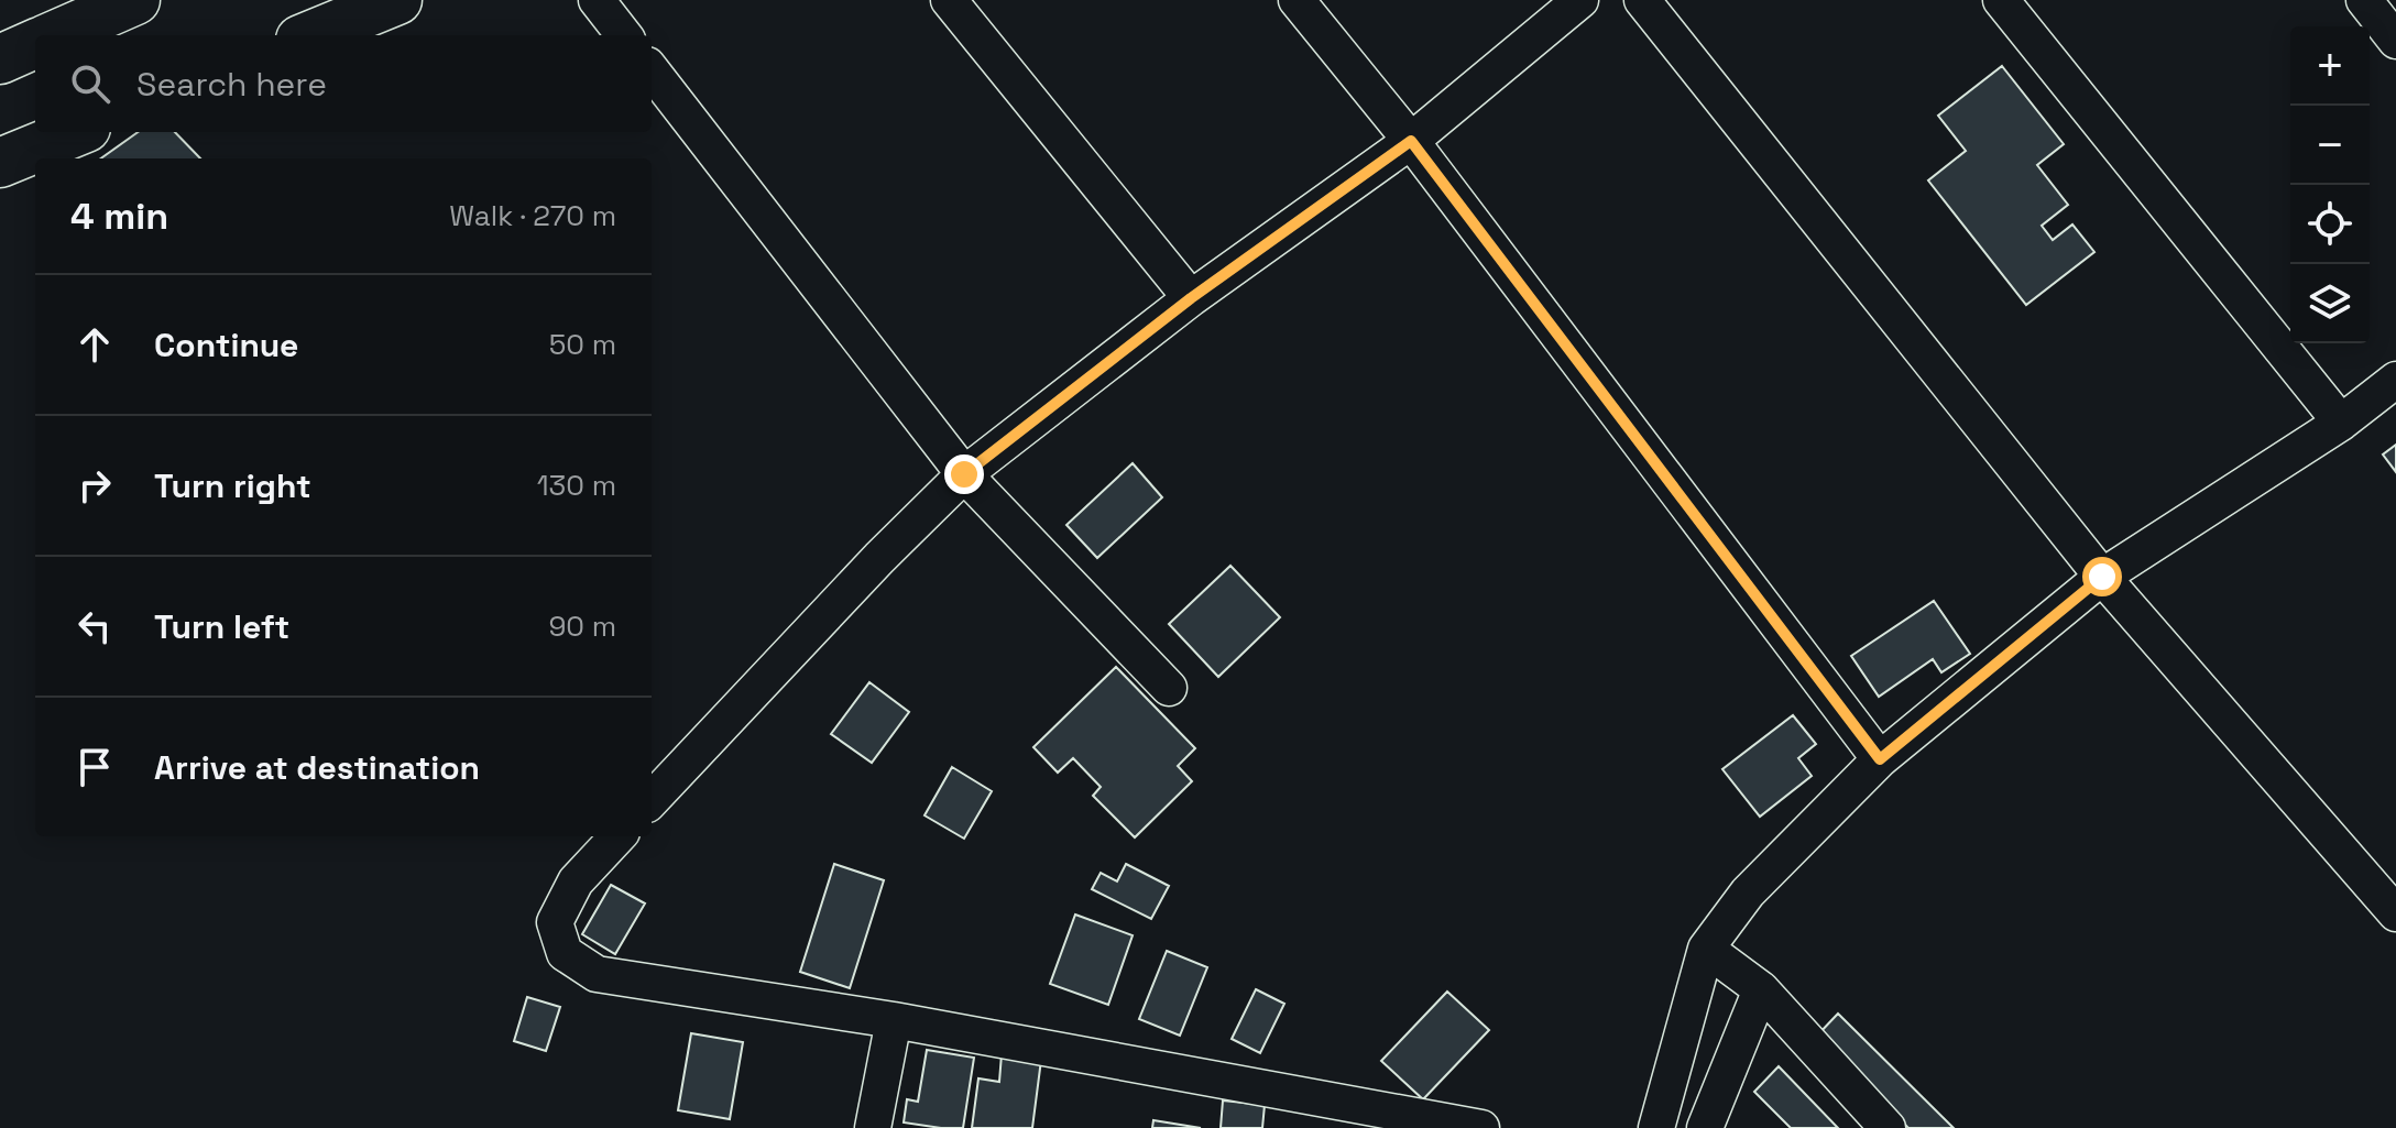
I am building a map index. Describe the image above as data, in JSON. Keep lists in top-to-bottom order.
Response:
{
  "page": {
    "map_buttons": ["+", "−"],
    "search": "Search here",
    "heading": ["4 min", "Walk · 270 m"],
    "list": [
      ["Continue", "50 m"],
      ["Turn right", "130 m"],
      ["Turn left", "90 m"],
      "Arrive at destination"
    ]
  }
}
